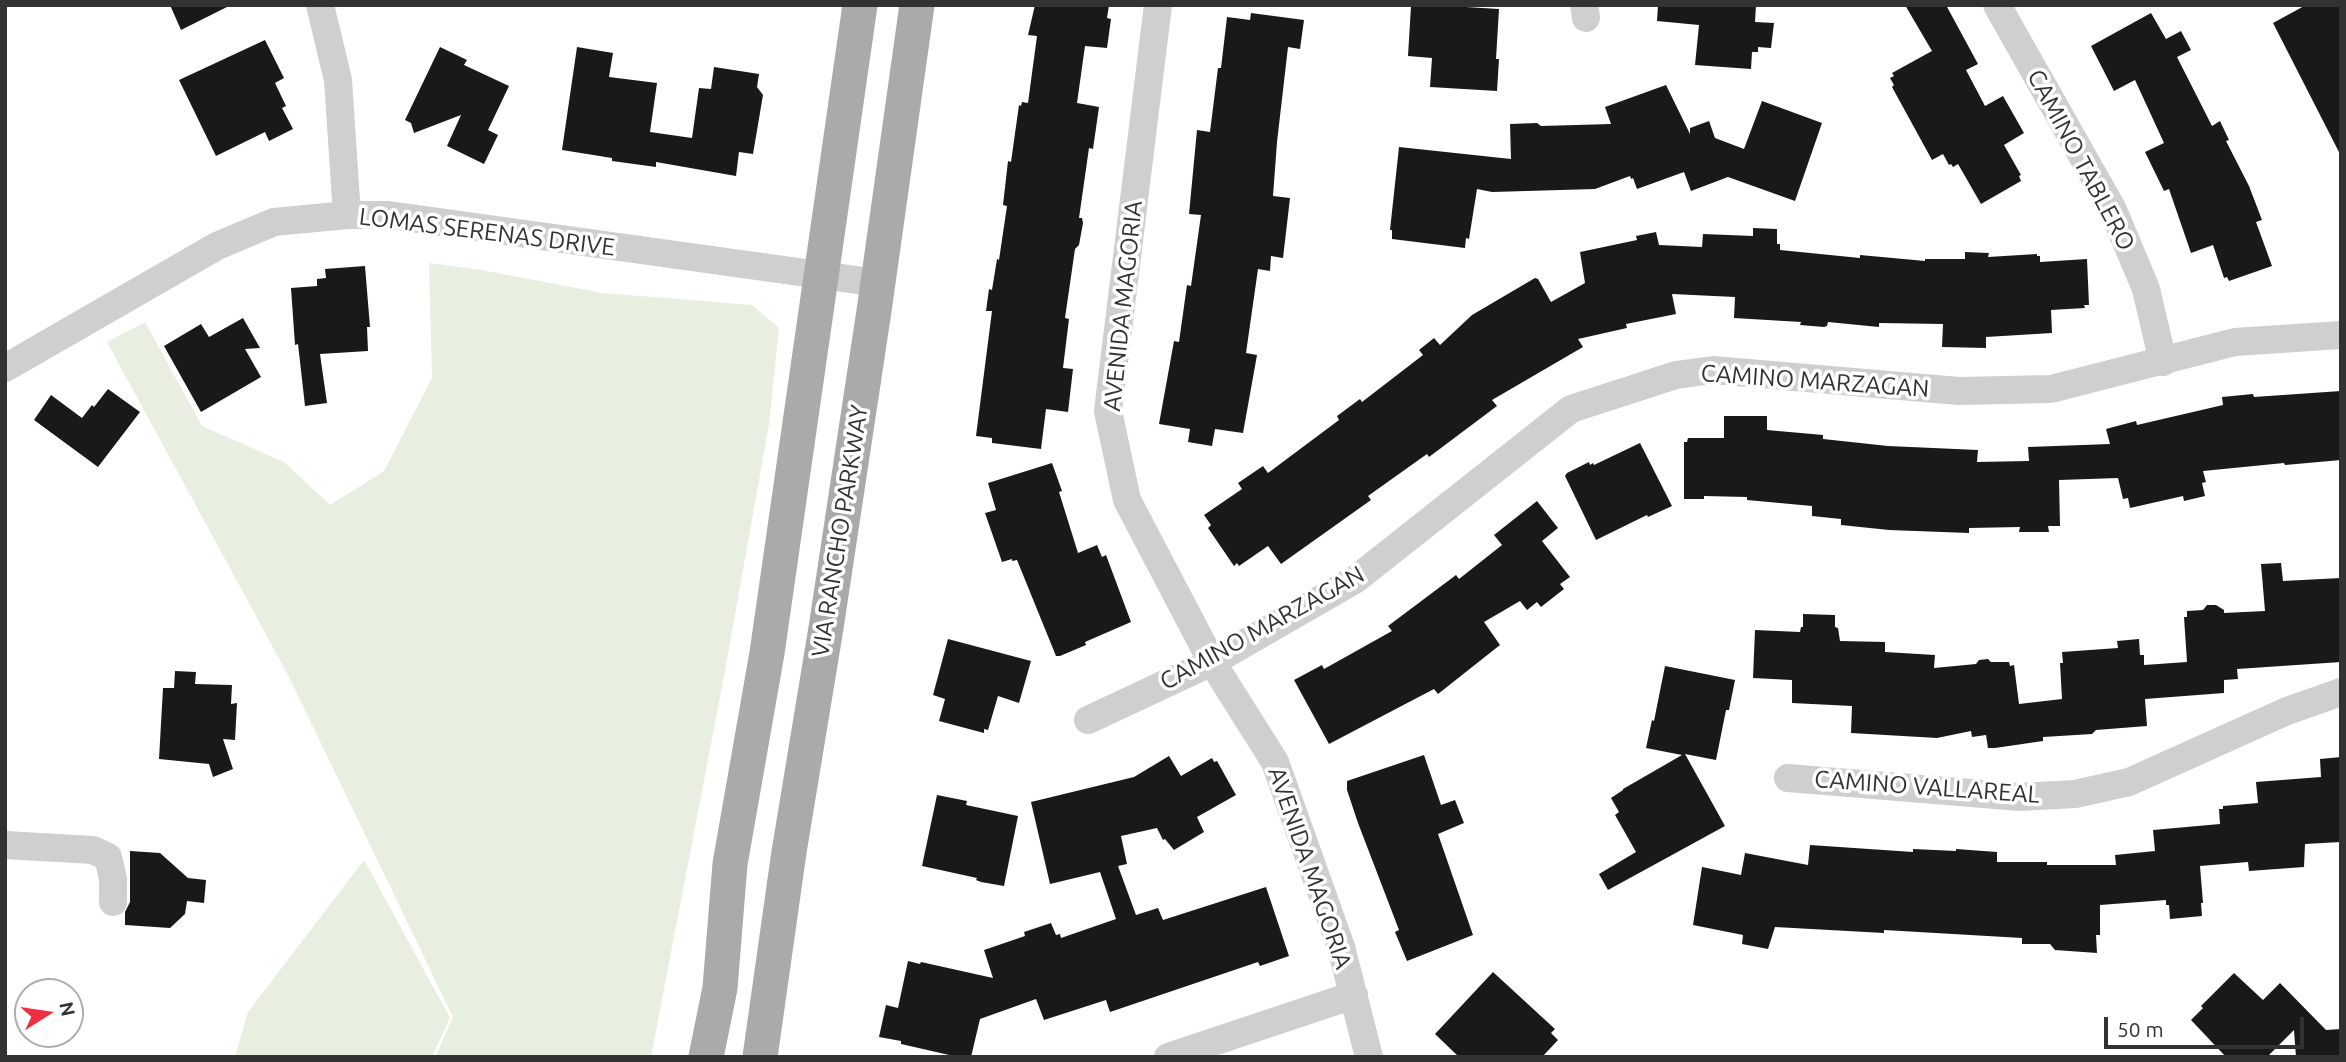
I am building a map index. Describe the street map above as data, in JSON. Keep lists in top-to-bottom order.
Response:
{
  "streets": {
    "main road": ["VIA RANCHO PARKWAY"],
    "street": [
      "CAMINO TABLERO",
      "LOMAS SERENAS DRIVE",
      "AVENIDA MAGORIA",
      "CAMINO MARZAGAN",
      "CAMINO VALLAREAL"
    ]
  },
  "crossings": [
    ["CAMINO TABLERO", "CAMINO MARZAGAN"],
    ["LOMAS SERENAS DRIVE", "VIA RANCHO PARKWAY"],
    ["AVENIDA MAGORIA", "CAMINO MARZAGAN"]
  ],
  "scale_bar": "50 m",
  "north": "right"
}
